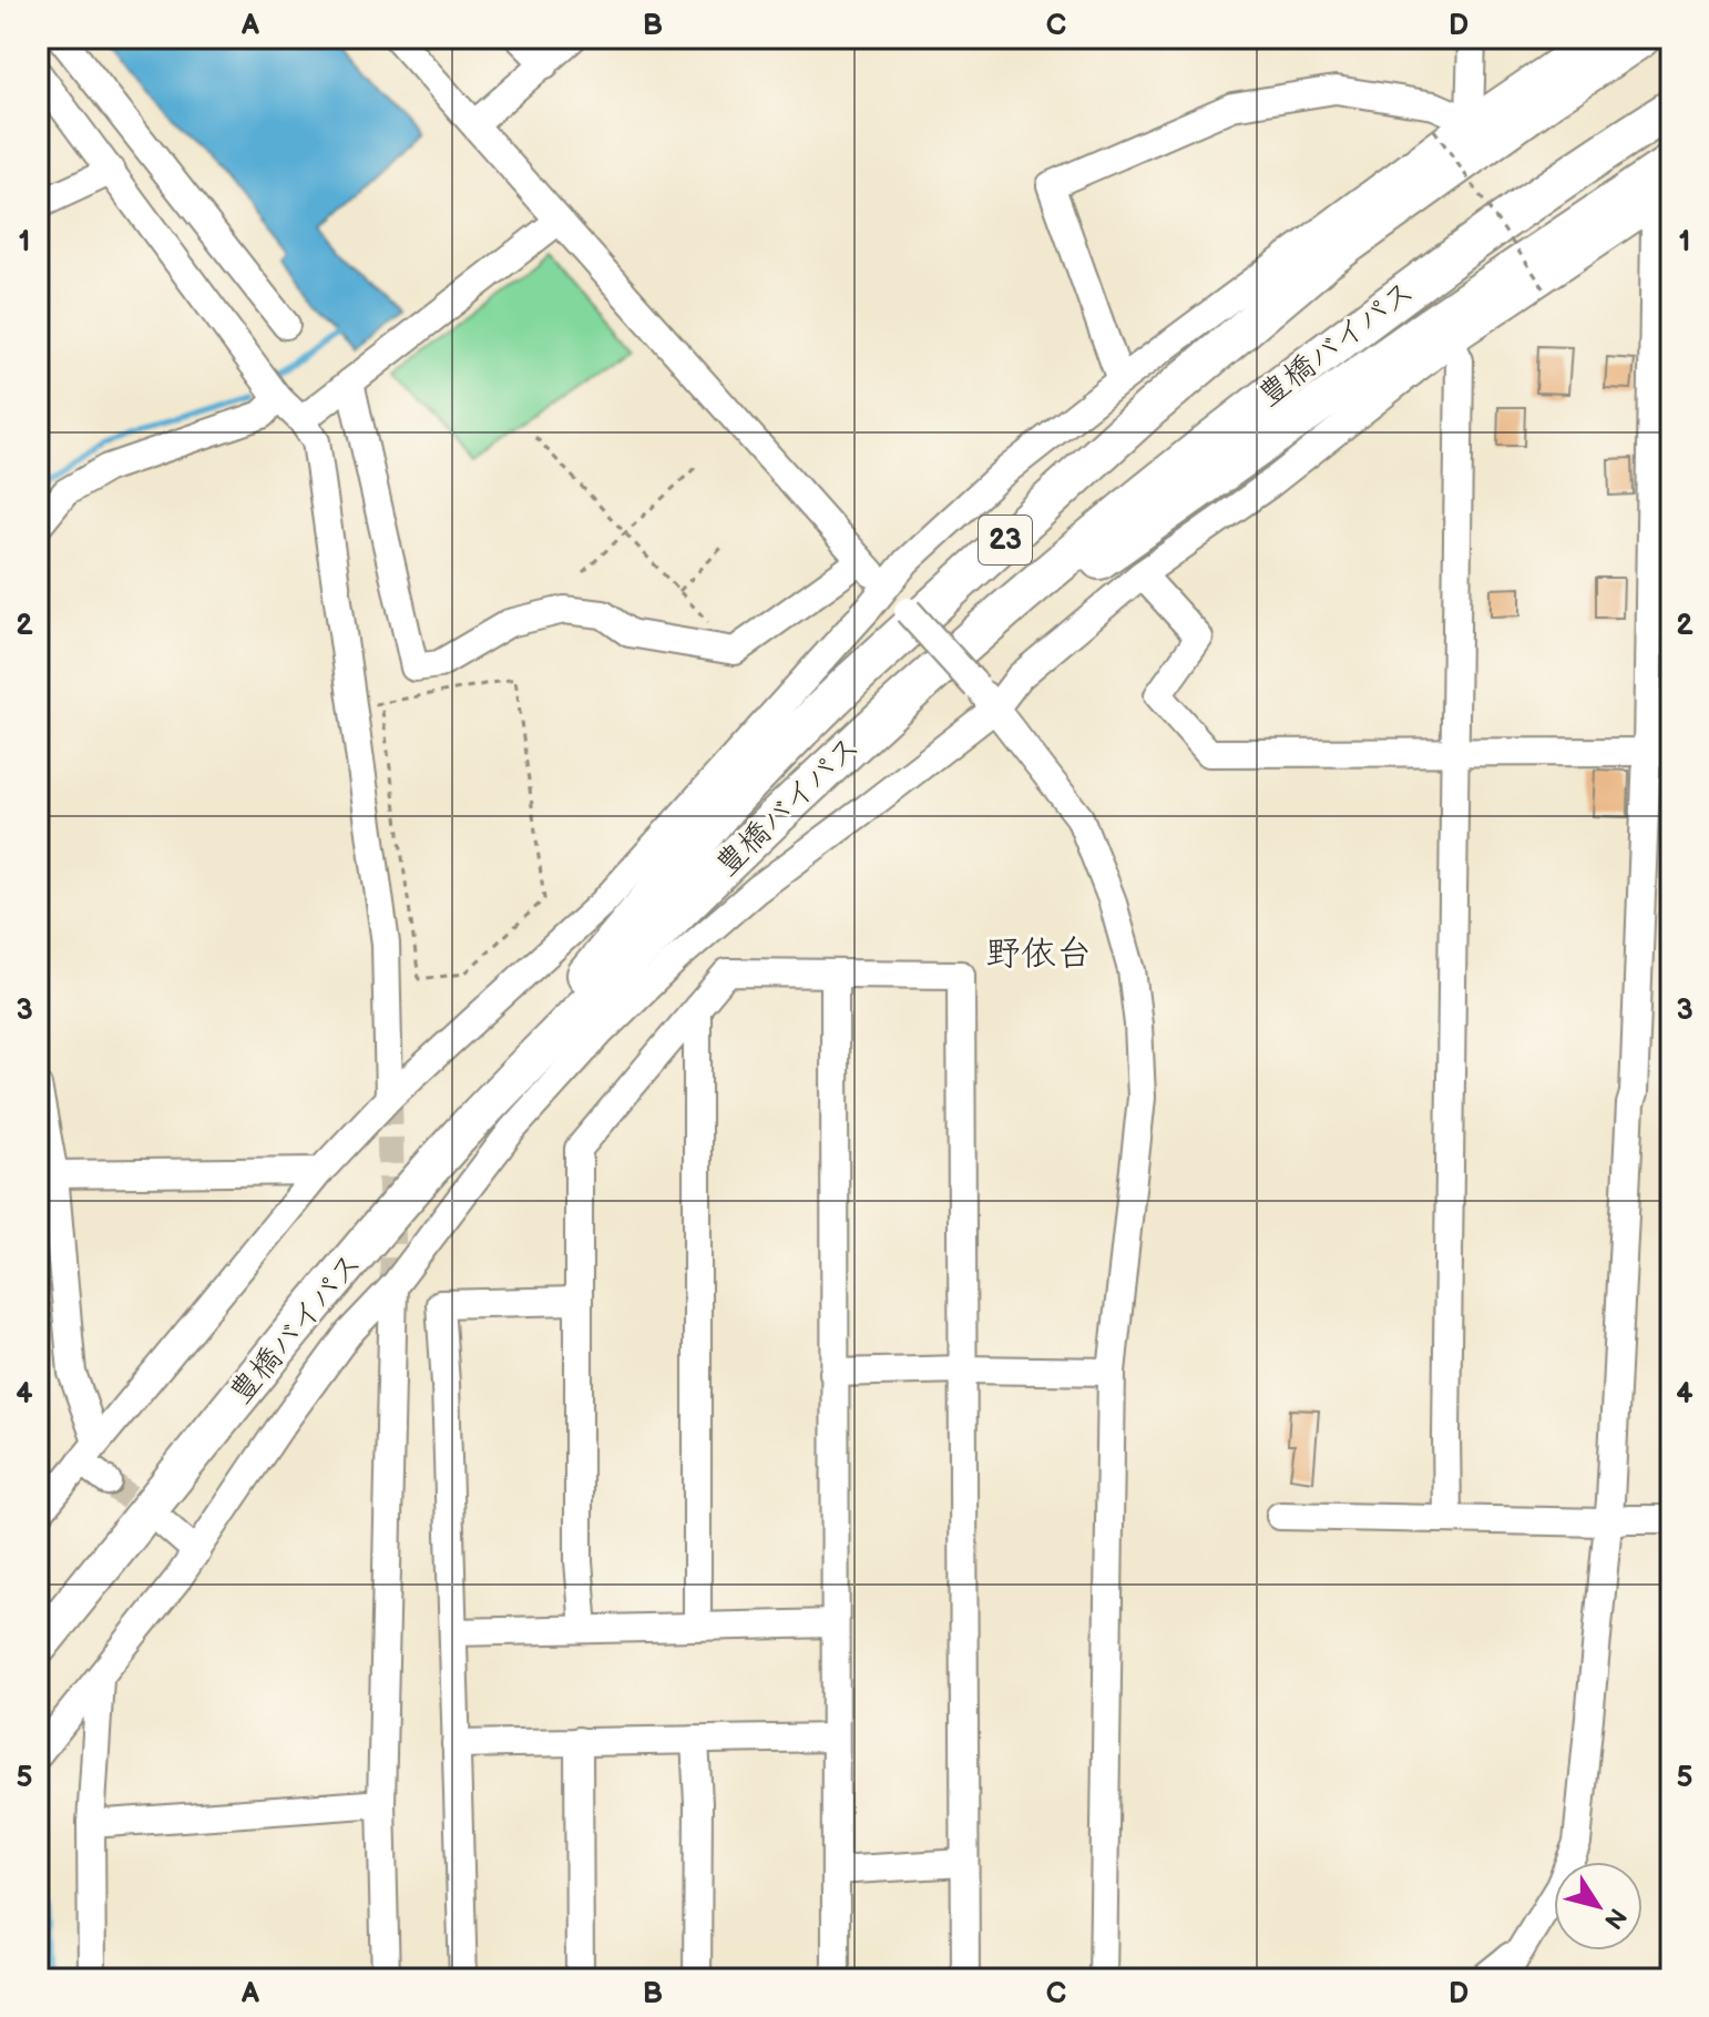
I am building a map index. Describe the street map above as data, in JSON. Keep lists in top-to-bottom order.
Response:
{
  "streets": {
    "highway": ["豊橋バイパス", "23"]
  },
  "crossings": [
    ["豊橋バイパス", "23"]
  ],
  "districts": ["野依台"],
  "north": "bottom right",
  "grid": {
    "columns": [
      "A",
      "B",
      "C",
      "D"
    ],
    "rows": [
      "1",
      "2",
      "3",
      "4",
      "5"
    ]
  }
}
